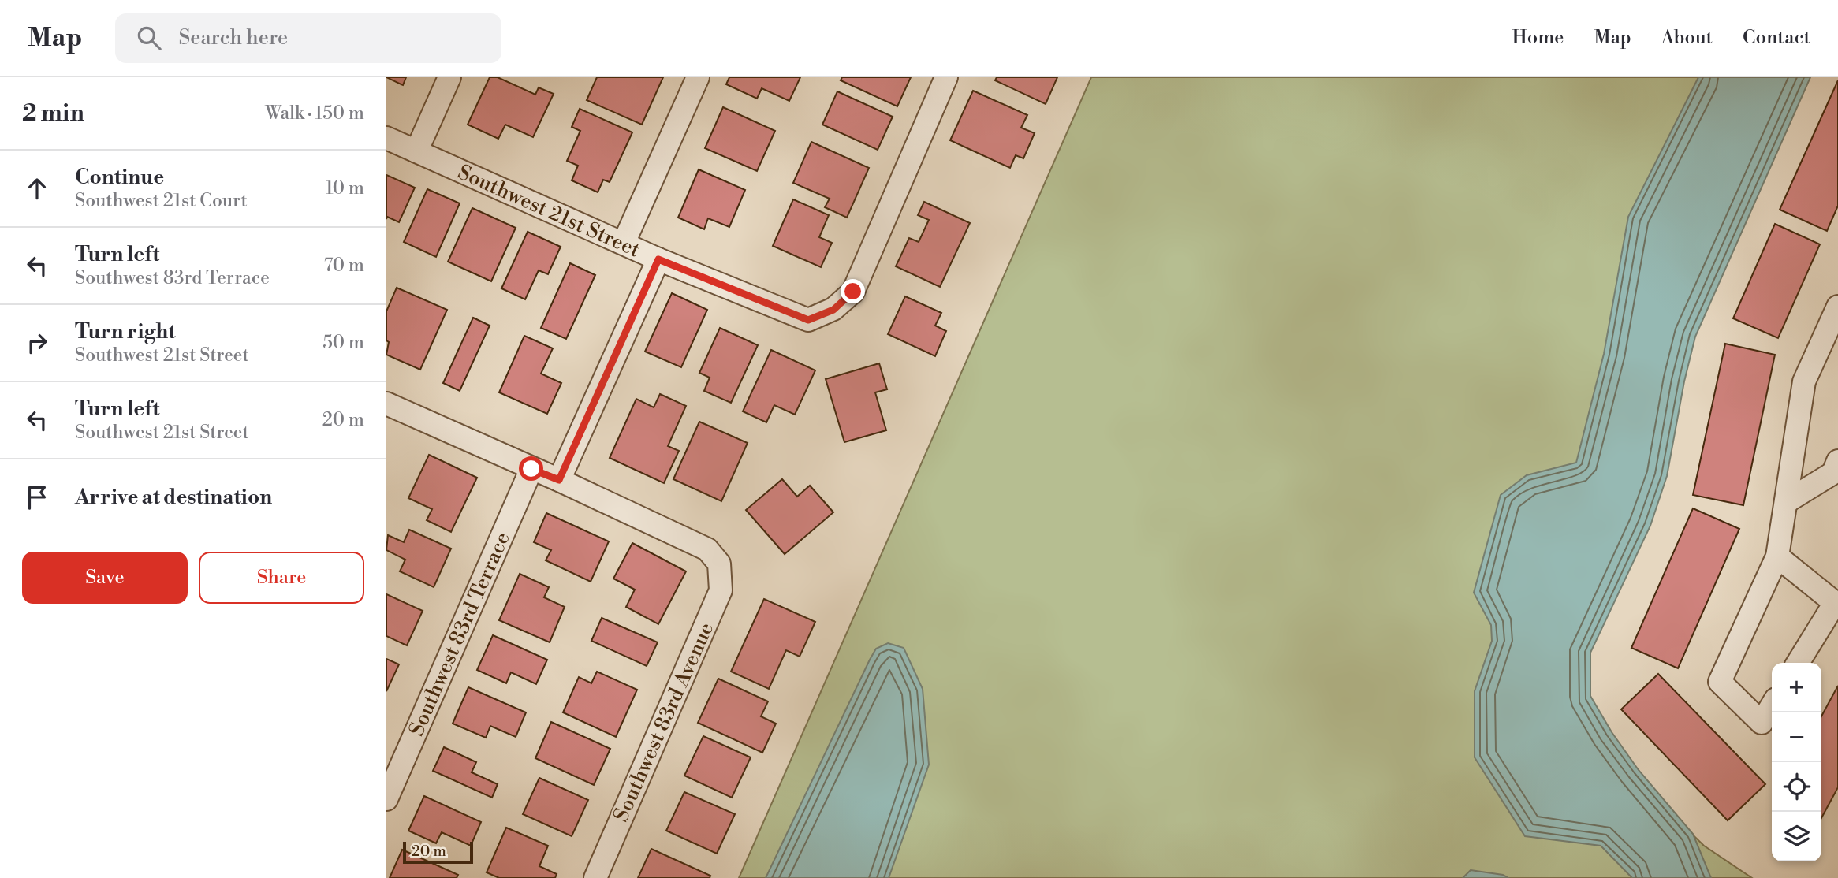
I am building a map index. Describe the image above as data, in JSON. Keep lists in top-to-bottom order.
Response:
{
  "streets": {
    "street": ["Southwest 21st Street", "Southwest 83rd Terrace", "Southwest 83rd Avenue"]
  },
  "scale_bar": "20 m",
  "page": {
    "header": "Map",
    "search": "Search here",
    "nav": [
      "Home",
      "Map",
      "About",
      "Contact"
    ],
    "heading": ["2 min", "Walk · 150 m"],
    "list": [
      ["Continue", "Southwest 21st Court", "10 m"],
      ["Turn left", "Southwest 83rd Terrace", "70 m"],
      ["Turn right", "Southwest 21st Street", "50 m"],
      ["Turn left", "Southwest 21st Street", "20 m"],
      "Arrive at destination"
    ],
    "buttons": ["Save", "Share"],
    "map_buttons": ["+", "−"],
    "scale": "20 m"
  }
}
